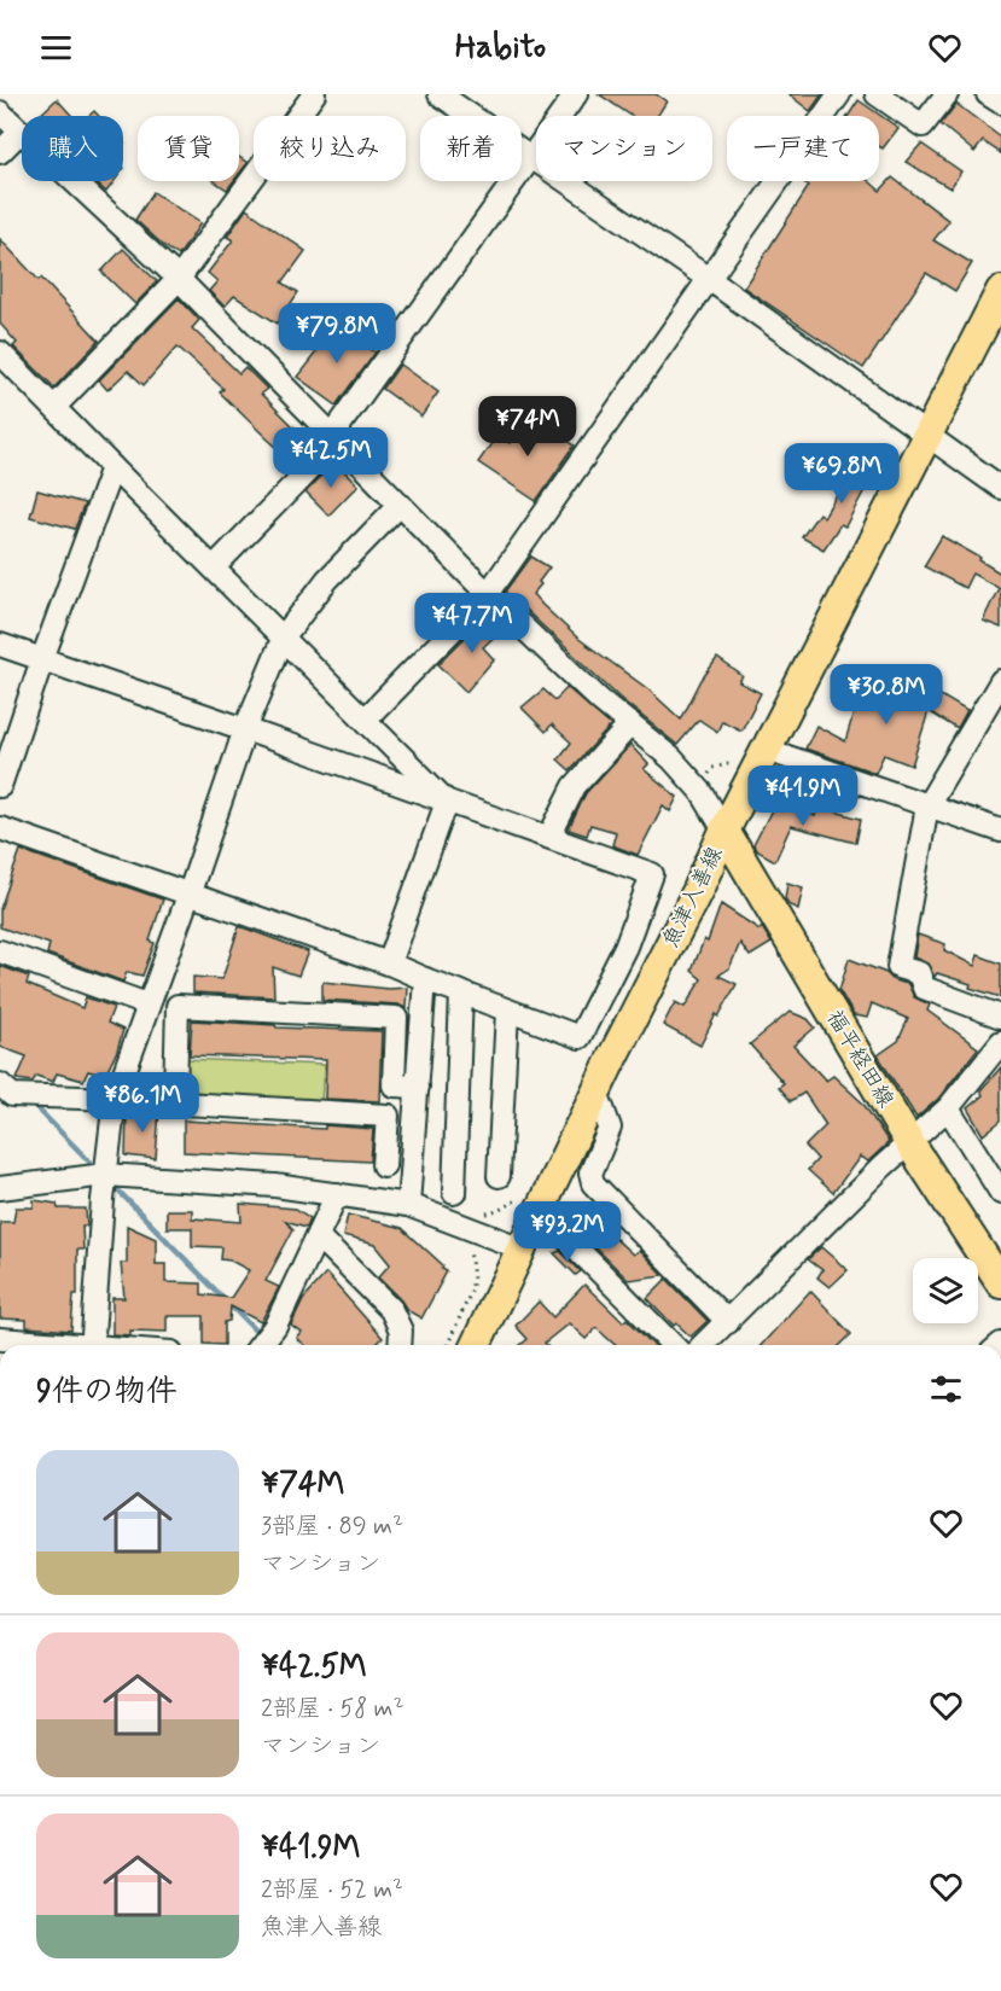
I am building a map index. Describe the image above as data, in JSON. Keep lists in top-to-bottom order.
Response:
{
  "streets": {
    "main road": ["魚津入善線", "福平経田線"]
  },
  "crossings": [
    ["魚津入善線", "福平経田線"]
  ],
  "page": {
    "header": "Habito",
    "chip": [
      "購入",
      "賃貸",
      "絞り込み",
      "新着",
      "マンション",
      "一戸建て"
    ],
    "price": [
      "¥79.8M",
      "¥74M",
      "¥42.5M",
      "¥69.8M",
      "¥47.7M",
      "¥30.8M",
      "¥41.9M",
      "¥86.1M",
      "¥93.2M"
    ],
    "heading": "9件の物件",
    "list": [
      {
        "name": "¥74M",
        "note": "3部屋 · 89 m² · マンション"
      },
      {
        "name": "¥42.5M",
        "note": "2部屋 · 58 m² · マンション"
      },
      {
        "name": "¥41.9M",
        "note": "2部屋 · 52 m² · 魚津入善線"
      }
    ]
  }
}
